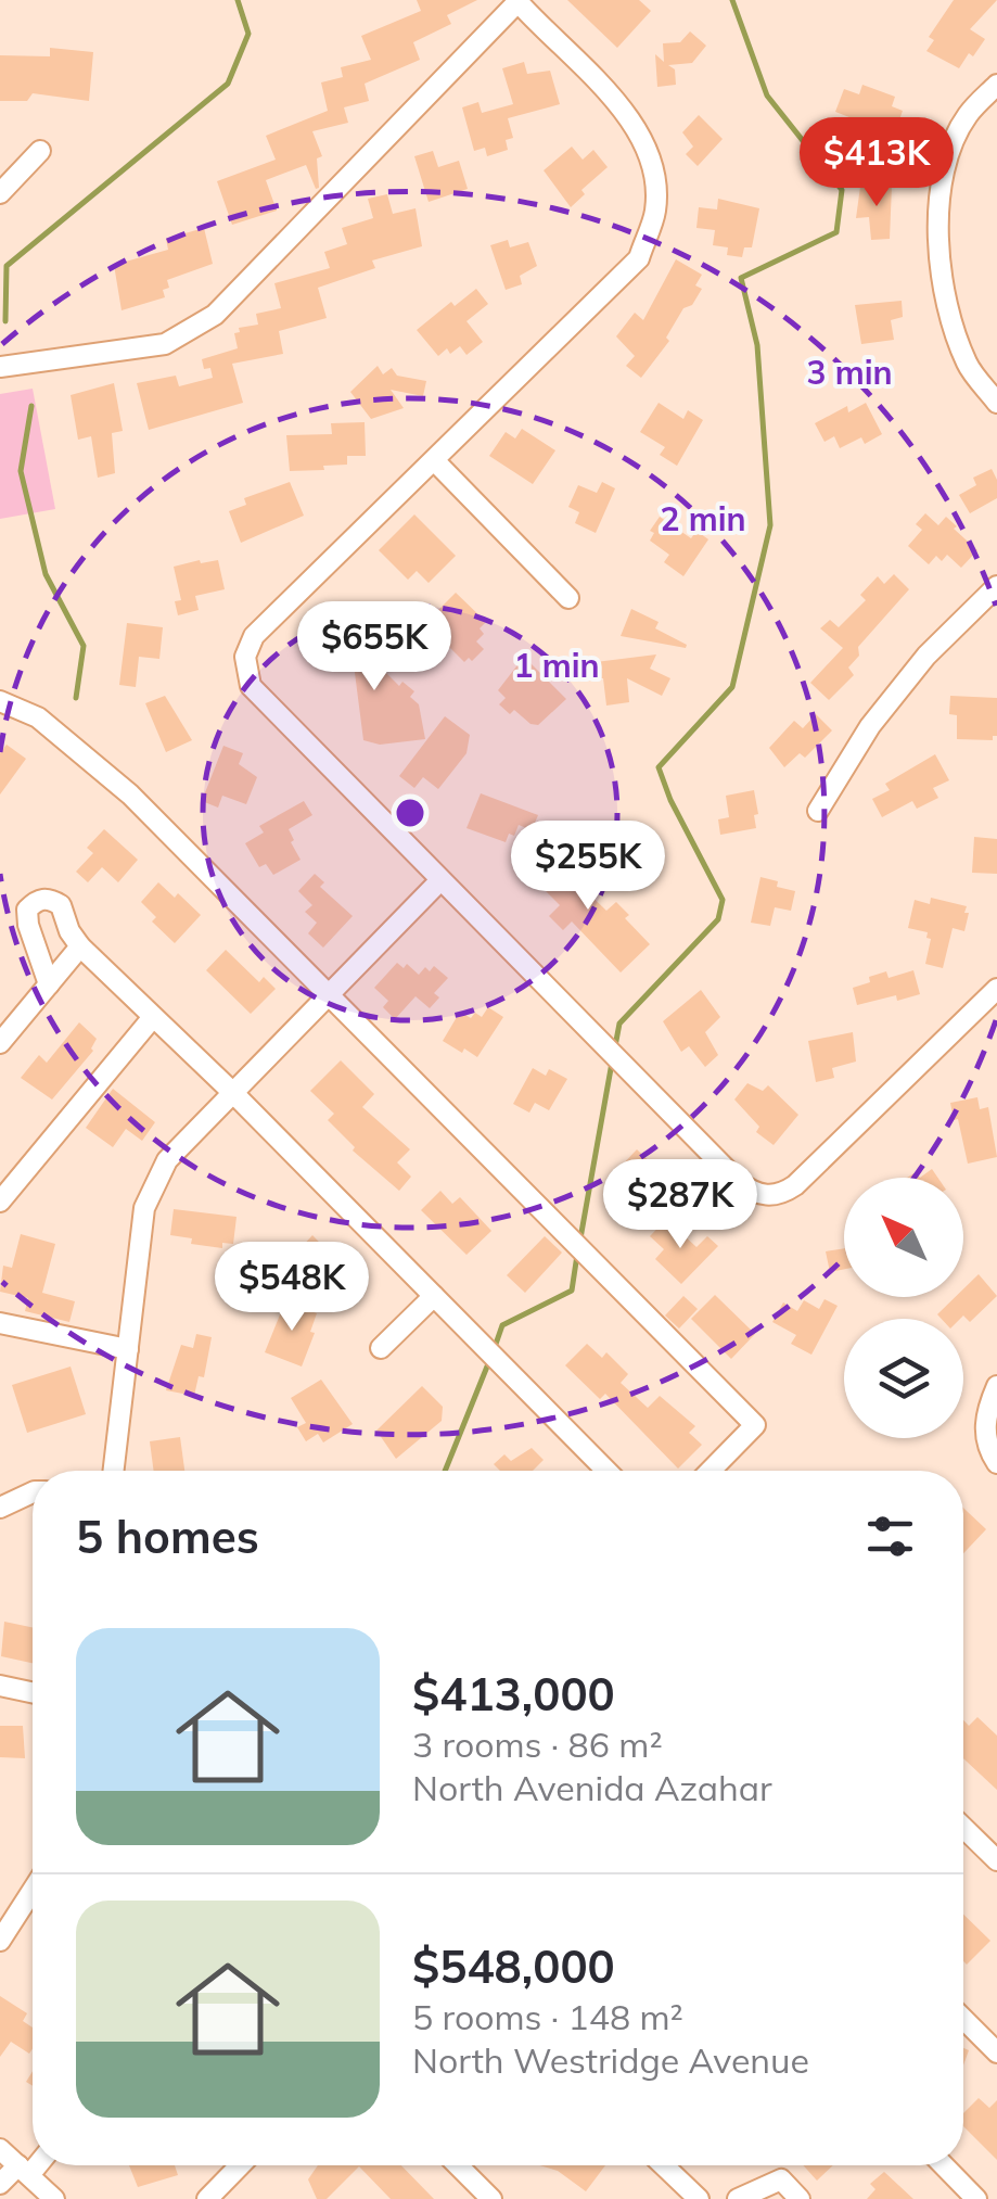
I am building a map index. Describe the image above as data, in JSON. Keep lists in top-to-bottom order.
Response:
{
  "north": "top left",
  "page": {
    "price": [
      "$413K",
      "$655K",
      "$255K",
      "$287K",
      "$548K"
    ],
    "heading": "5 homes",
    "list": [
      {
        "name": "$413,000",
        "note": "3 rooms · 86 m² · North Avenida Azahar"
      },
      {
        "name": "$548,000",
        "note": "5 rooms · 148 m² · North Westridge Avenue"
      }
    ]
  },
  "rings": ["3 min", "2 min", "1 min"]
}
